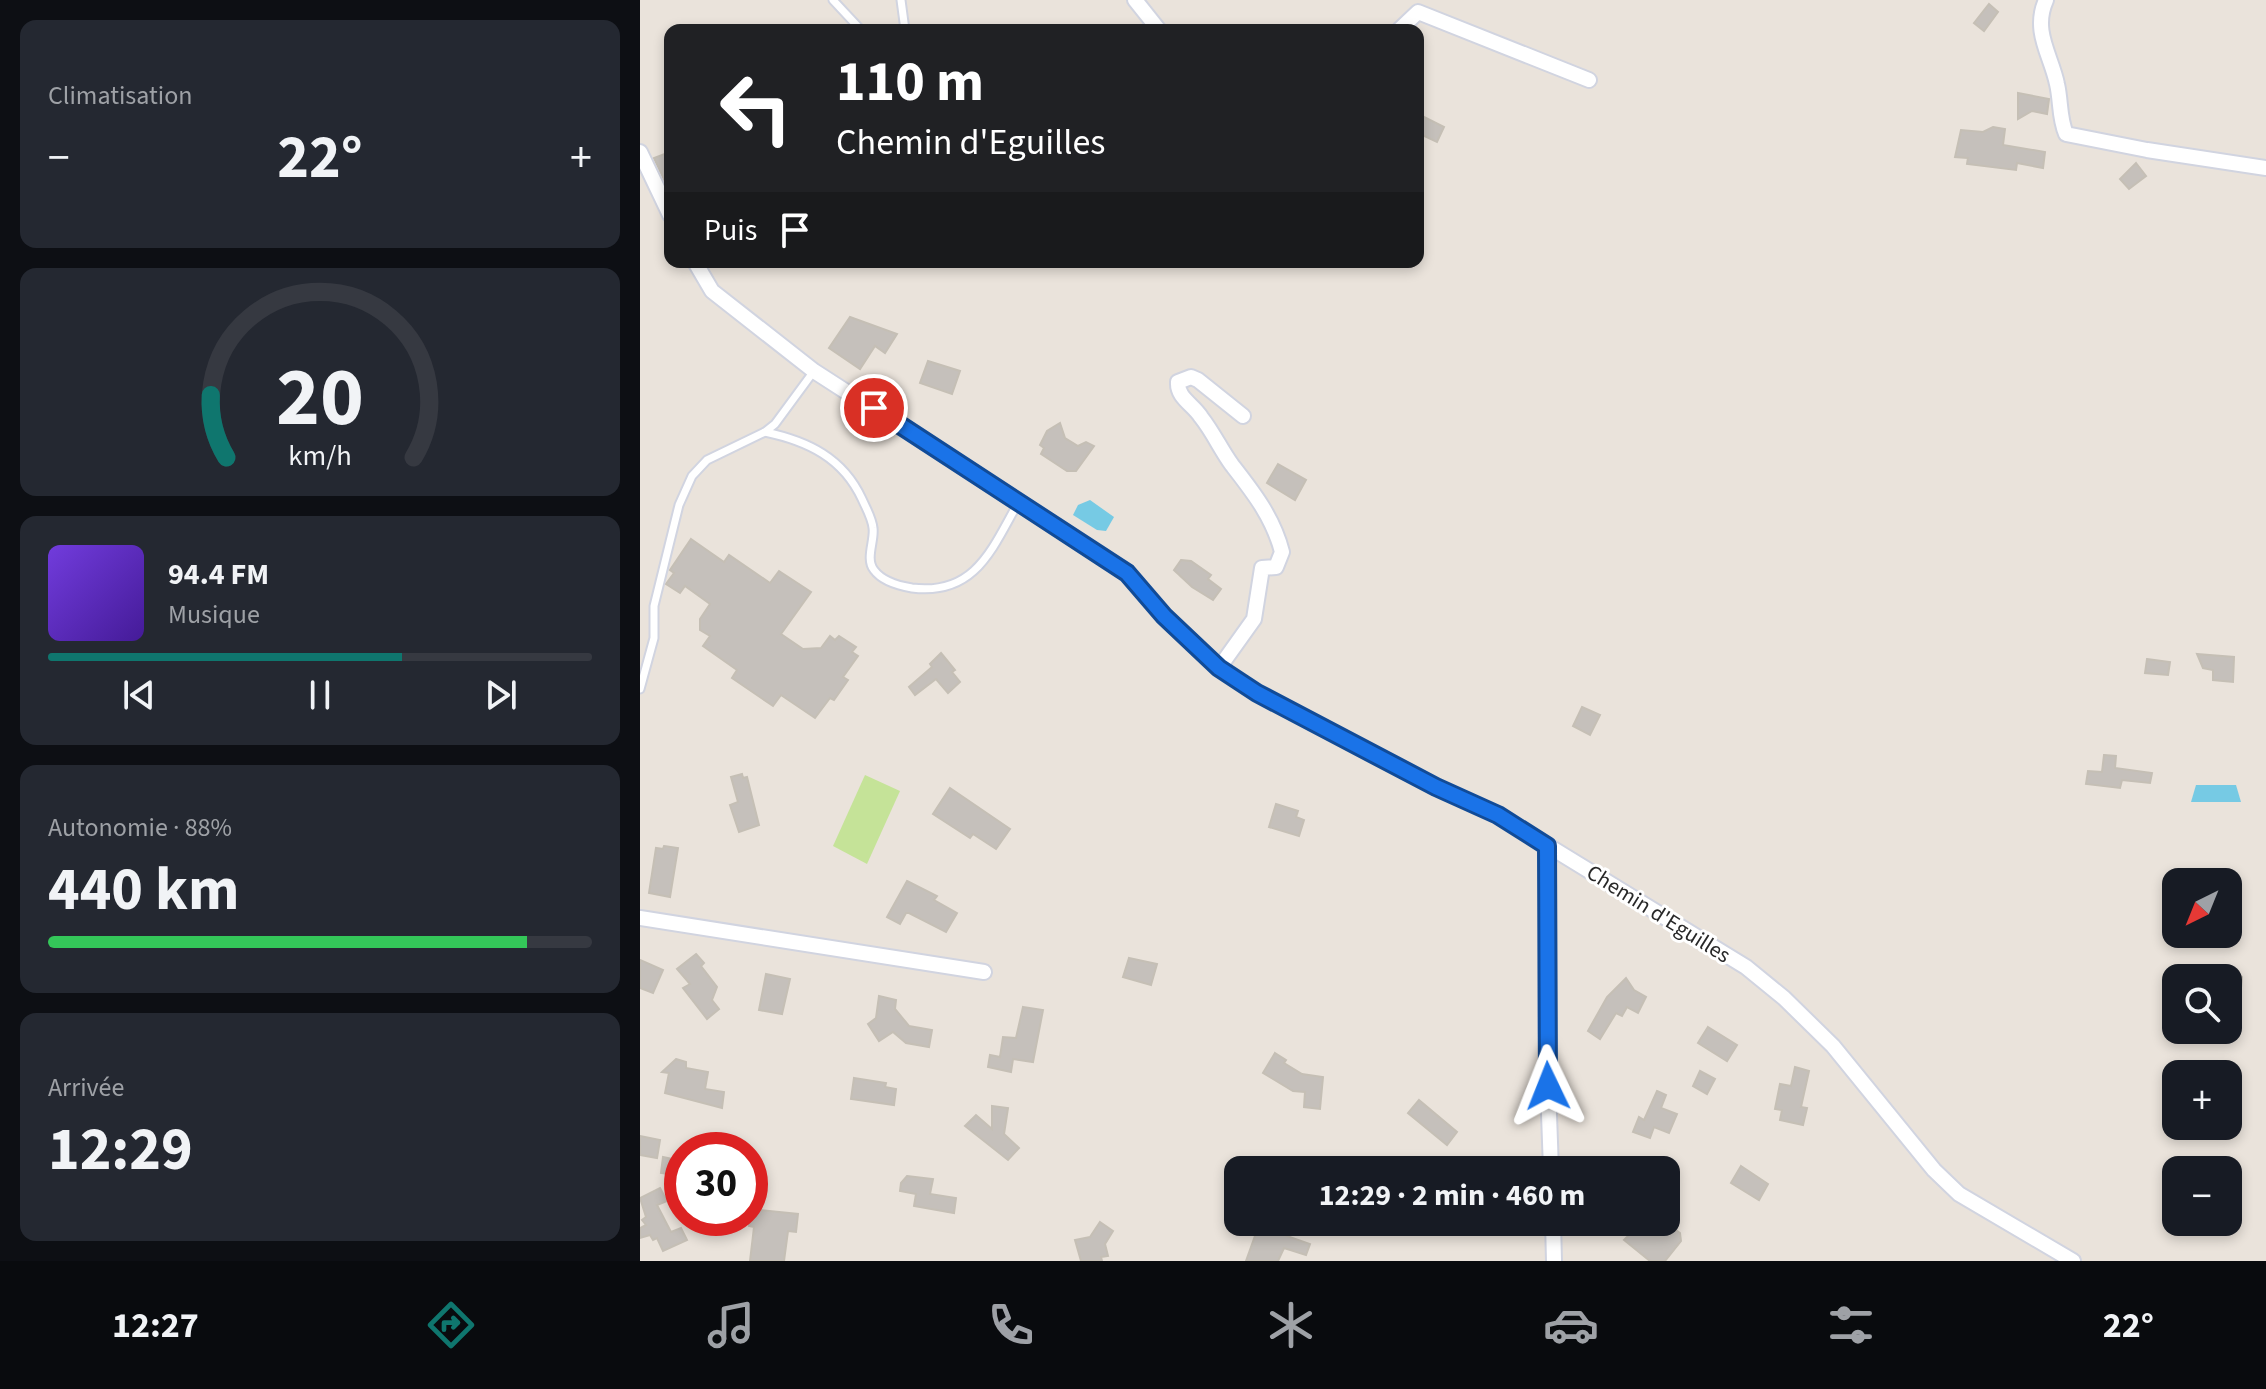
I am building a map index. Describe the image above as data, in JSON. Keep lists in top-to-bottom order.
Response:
{
  "streets": {
    "street": ["Chemin d'Eguilles"]
  },
  "north": "bottom left",
  "page": {
    "tile": [
      "Climatisation",
      ["Autonomie · 88%", "440 km"],
      ["Arrivée", "12:29"]
    ],
    "turn": ["110 m", "Chemin d'Eguilles"],
    "heat": ["−", "22°", "+"],
    "then": "Puis",
    "song": ["94.4 FM", "Musique"],
    "map_buttons": ["+", "−"],
    "limit": "30",
    "trip": "12:29 · 2 min · 460 m",
    "tabs": ["12:27", "22°"],
    "gauge": ["20", "km/h"]
  }
}
